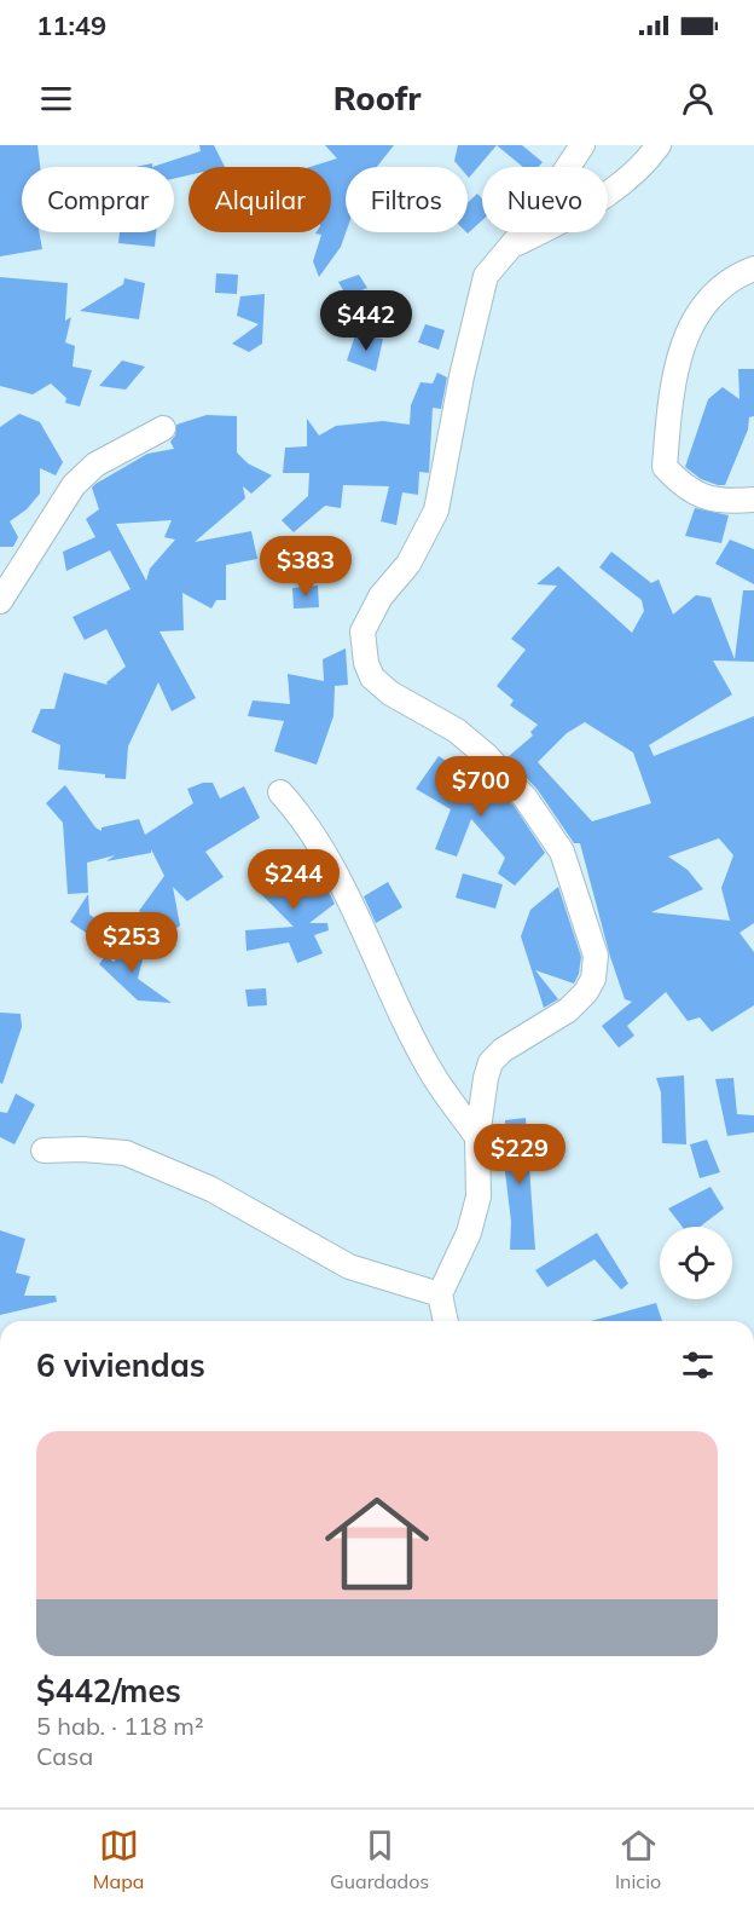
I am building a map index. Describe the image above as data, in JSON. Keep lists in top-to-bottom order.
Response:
{
  "page": {
    "status": "11:49",
    "header": "Roofr",
    "chip": [
      "Comprar",
      "Alquilar",
      "Filtros",
      "Nuevo"
    ],
    "price": [
      "$442",
      "$383",
      "$700",
      "$244",
      "$253",
      "$229"
    ],
    "heading": "6 viviendas",
    "list": [
      {
        "name": "$442/mes",
        "note": "5 hab. · 118 m² · Casa"
      }
    ],
    "tabs": ["Mapa", "Guardados", "Inicio"]
  }
}
